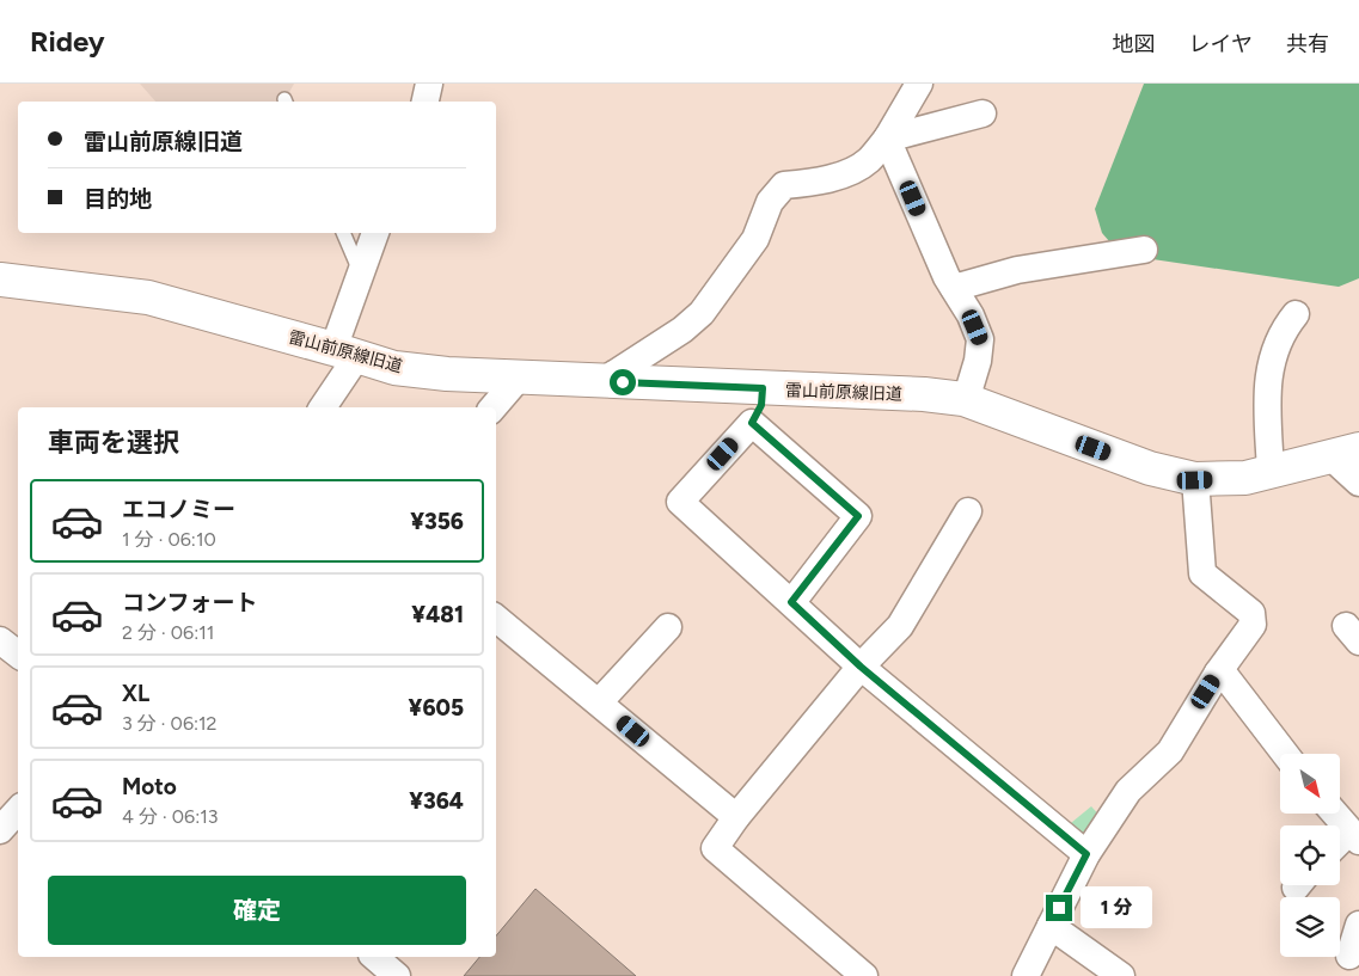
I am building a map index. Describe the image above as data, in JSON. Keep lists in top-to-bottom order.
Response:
{
  "streets": {
    "street": ["雷山前原線旧道"]
  },
  "north": "bottom right",
  "page": {
    "header": "Ridey",
    "nav": ["地図", "レイヤ", "共有"],
    "banner": ["雷山前原線旧道", "目的地"],
    "heading": "車両を選択",
    "list": [
      {
        "name": "エコノミー",
        "note": "1 分 · 06:10",
        "value": "¥356"
      },
      {
        "name": "コンフォート",
        "note": "2 分 · 06:11",
        "value": "¥481"
      },
      {
        "name": "XL",
        "note": "3 分 · 06:12",
        "value": "¥605"
      },
      {
        "name": "Moto",
        "note": "4 分 · 06:13",
        "value": "¥364"
      }
    ],
    "buttons": "確定",
    "bubble": "1 分"
  }
}
